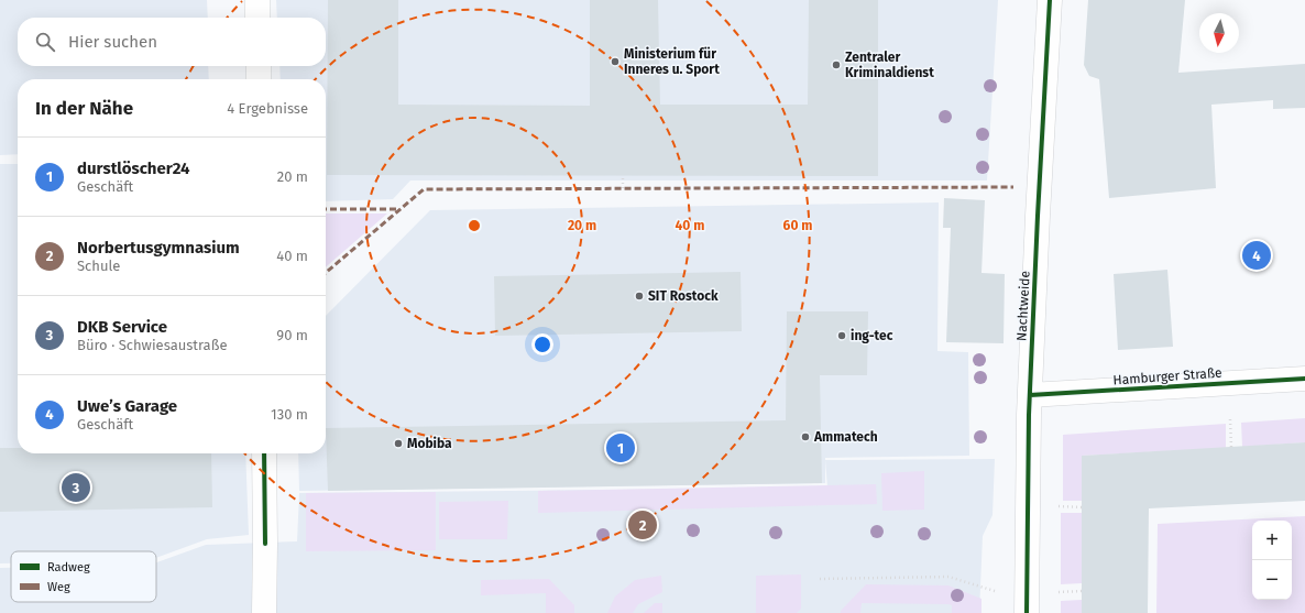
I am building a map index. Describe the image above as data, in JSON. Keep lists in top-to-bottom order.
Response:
{
  "streets": {
    "street": ["Nachtweide", "Hamburger Straße"]
  },
  "crossings": [
    ["Nachtweide", "Hamburger Straße"]
  ],
  "places": [
    "Ministerium für Inneres u. Sport",
    "Zentraler Kriminaldienst",
    "SIT Rostock",
    "ing-tec",
    "Ammatech",
    "Mobiba"
  ],
  "legend": ["Radweg", "Weg"],
  "north": "bottom",
  "page": {
    "search": "Hier suchen",
    "heading": ["In der Nähe", "4 Ergebnisse"],
    "list": [
      {
        "mark": "1",
        "name": "durstlöscher24",
        "note": "Geschäft",
        "value": "20 m"
      },
      {
        "mark": "2",
        "name": "Norbertusgymnasium",
        "note": "Schule",
        "value": "40 m"
      },
      {
        "mark": "3",
        "name": "DKB Service",
        "note": "Büro · Schwiesaustraße",
        "value": "90 m"
      },
      {
        "mark": "4",
        "name": "Uwe’s Garage",
        "note": "Geschäft",
        "value": "130 m"
      }
    ],
    "pins": [
      "4",
      "1",
      "3",
      "2"
    ],
    "map_buttons": ["+", "−"]
  },
  "rings": ["20 m", "40 m", "60 m"]
}
